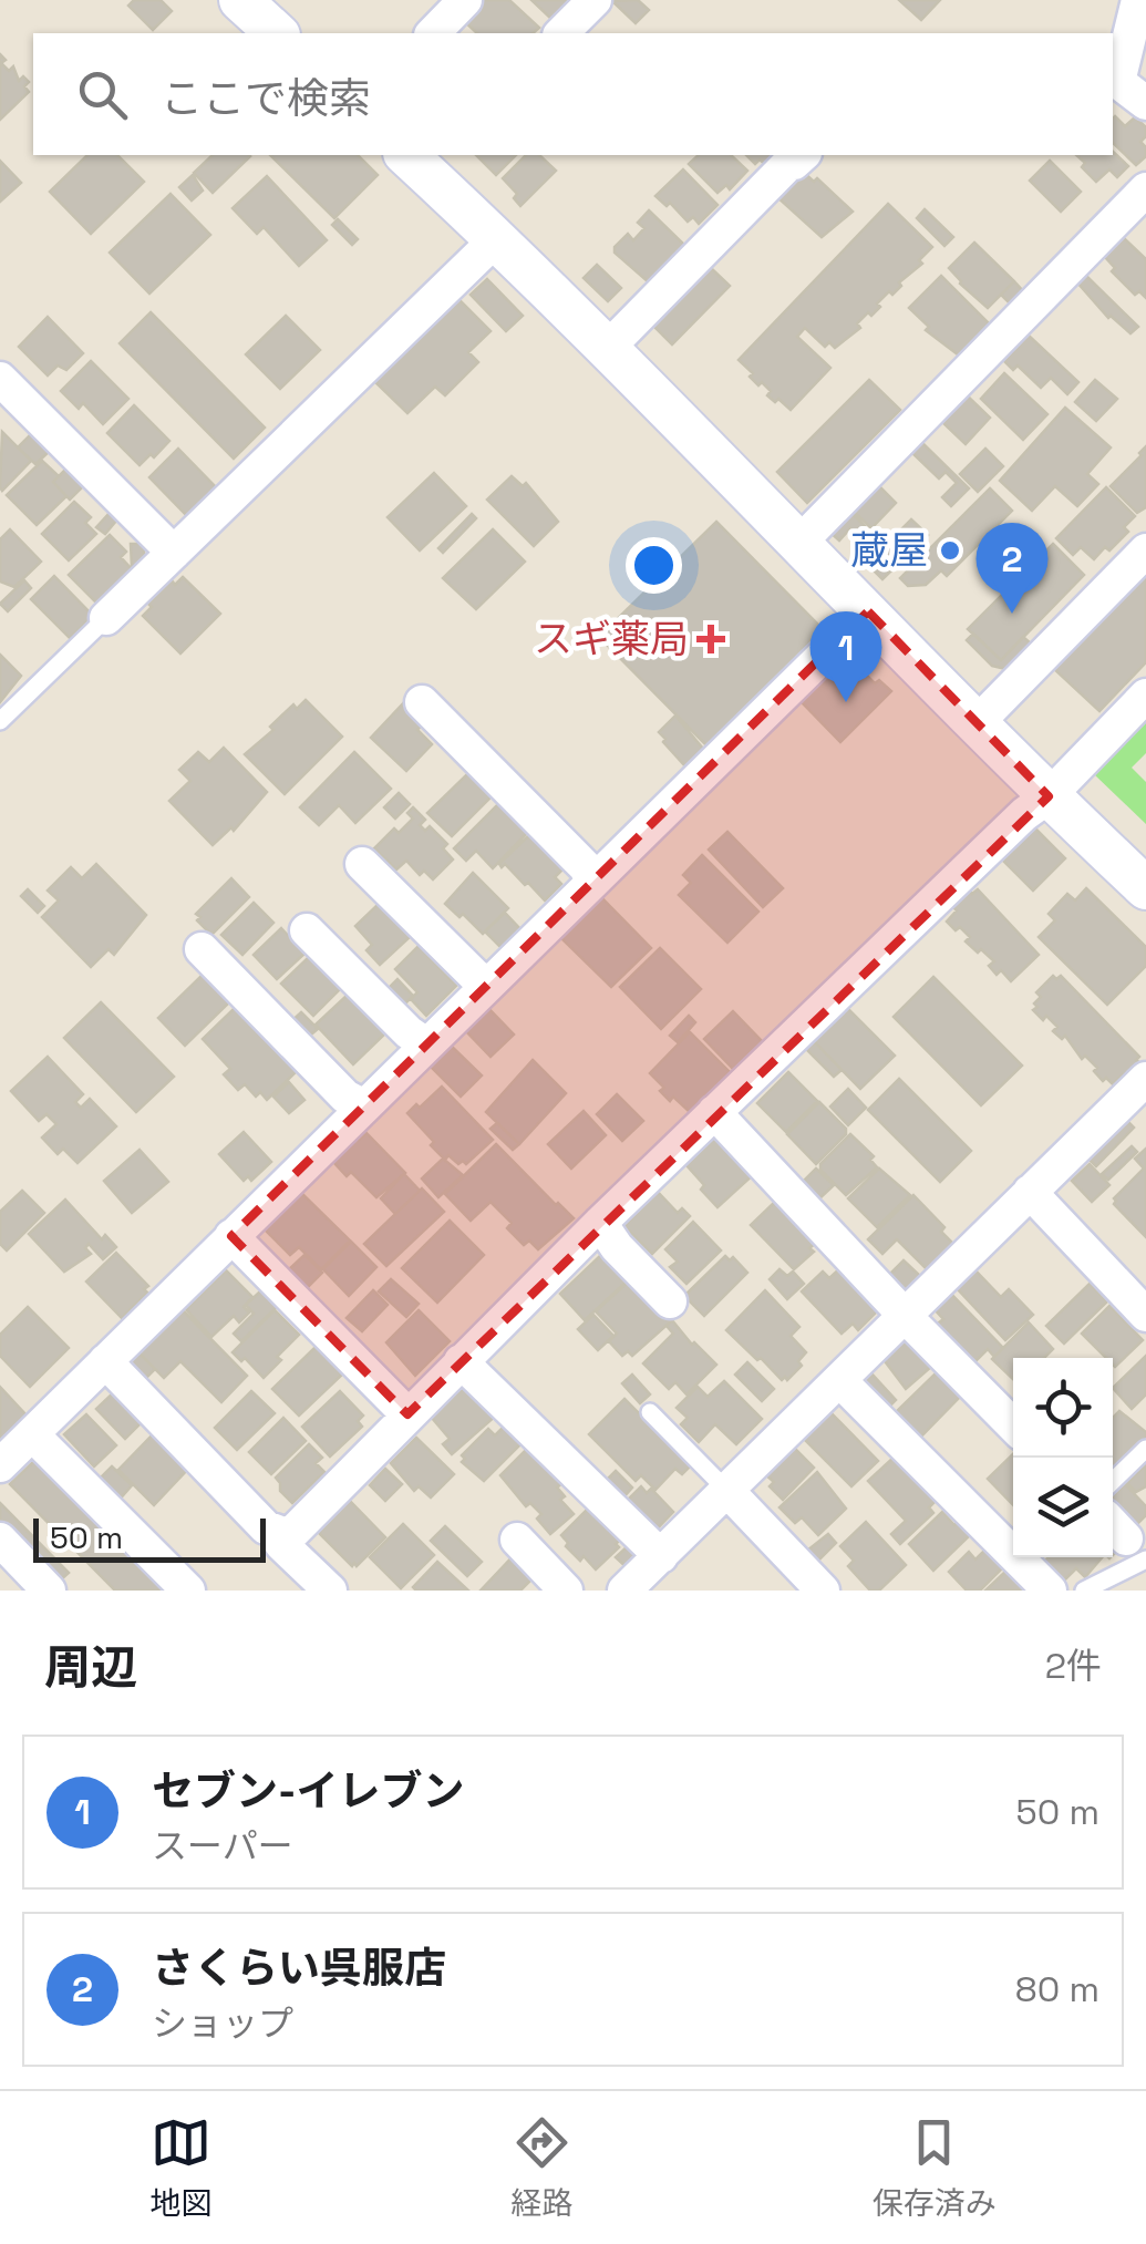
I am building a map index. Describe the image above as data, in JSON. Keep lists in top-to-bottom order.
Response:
{
  "places": {
    "other": ["蔵屋"],
    "health": ["スギ薬局"]
  },
  "scale_bar": "50 m",
  "page": {
    "search": "ここで検索",
    "pins": ["2", "1"],
    "scale": "50 m",
    "heading": ["周辺", "2件"],
    "list": [
      {
        "mark": "1",
        "name": "セブン-イレブン",
        "note": "スーパー",
        "value": "50 m"
      },
      {
        "mark": "2",
        "name": "さくらい呉服店",
        "note": "ショップ",
        "value": "80 m"
      }
    ],
    "nav": ["地図", "経路", "保存済み"]
  }
}
